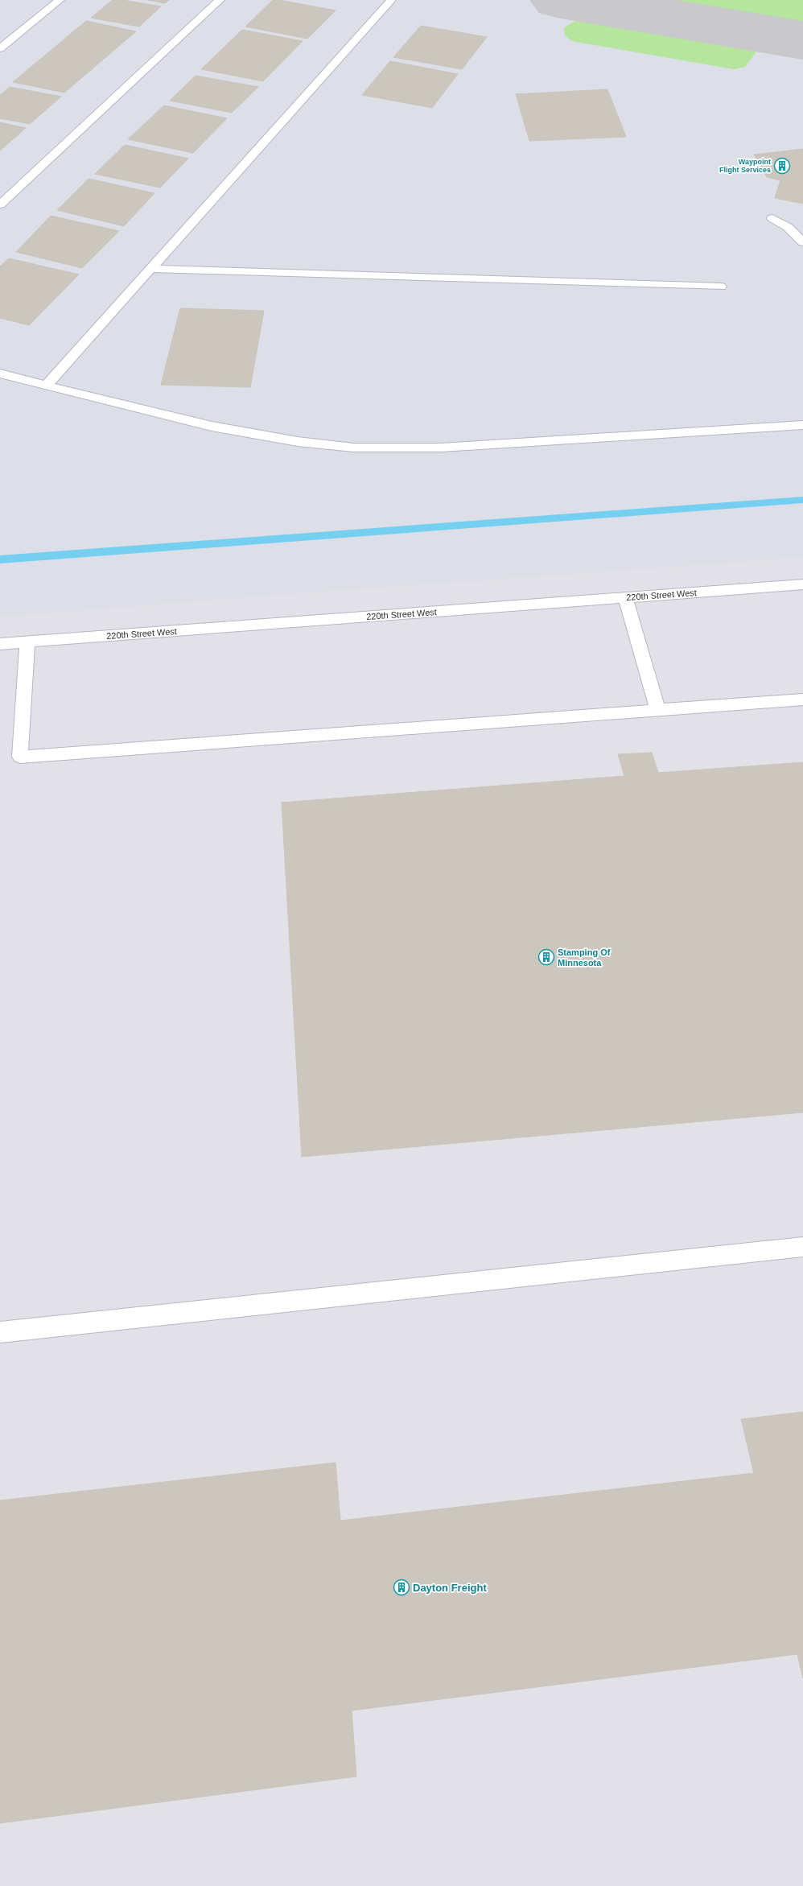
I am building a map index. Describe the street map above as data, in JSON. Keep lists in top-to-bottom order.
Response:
{
  "streets": {
    "street": ["220th Street West"]
  },
  "places": {
    "building": ["Waypoint Flight Services", "Stamping Of Minnesota", "Dayton Freight"]
  }
}
